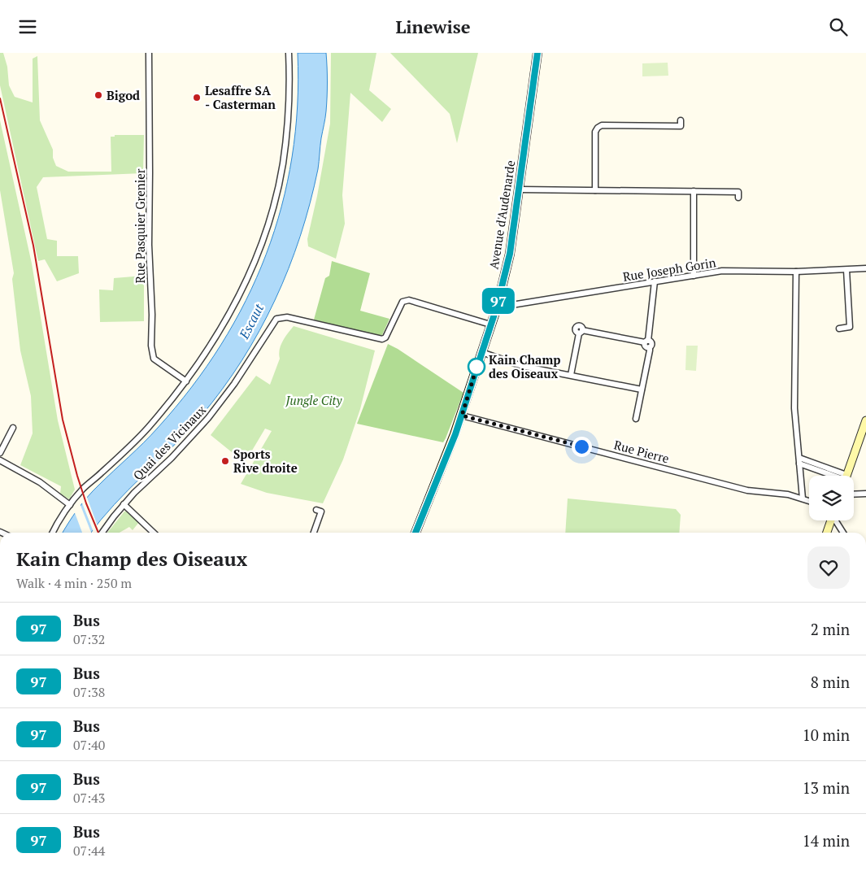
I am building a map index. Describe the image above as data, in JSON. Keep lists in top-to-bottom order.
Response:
{
  "streets": {
    "main road": ["Avenue d'Audenarde"],
    "street": [
      "Rue Pasquier Grenier",
      "Rue Joseph Gorin",
      "Quai des Vicinaux",
      "Rue Pierre"
    ]
  },
  "crossings": [
    ["Avenue d'Audenarde", "Rue Joseph Gorin"],
    ["Avenue d'Audenarde", "Quai des Vicinaux"],
    ["Avenue d'Audenarde", "Rue Pierre"]
  ],
  "water": ["Escaut"],
  "parks": ["Jungle City"],
  "places": [
    "Bigod",
    "Lesaffre SA - Casterman",
    "Kain Champ des Oiseaux",
    "Sports Rive droite"
  ],
  "lines": ["bus line 97"],
  "page": {
    "header": "Linewise",
    "on_map": "97",
    "heading": ["Kain Champ des Oiseaux", "Walk · 4 min · 250 m"],
    "list": [
      {
        "mark": "97",
        "name": "Bus",
        "note": "07:32",
        "value": "2 min"
      },
      {
        "mark": "97",
        "name": "Bus",
        "note": "07:38",
        "value": "8 min"
      },
      {
        "mark": "97",
        "name": "Bus",
        "note": "07:40",
        "value": "10 min"
      },
      {
        "mark": "97",
        "name": "Bus",
        "note": "07:43",
        "value": "13 min"
      },
      {
        "mark": "97",
        "name": "Bus",
        "note": "07:44",
        "value": "14 min"
      }
    ]
  }
}
